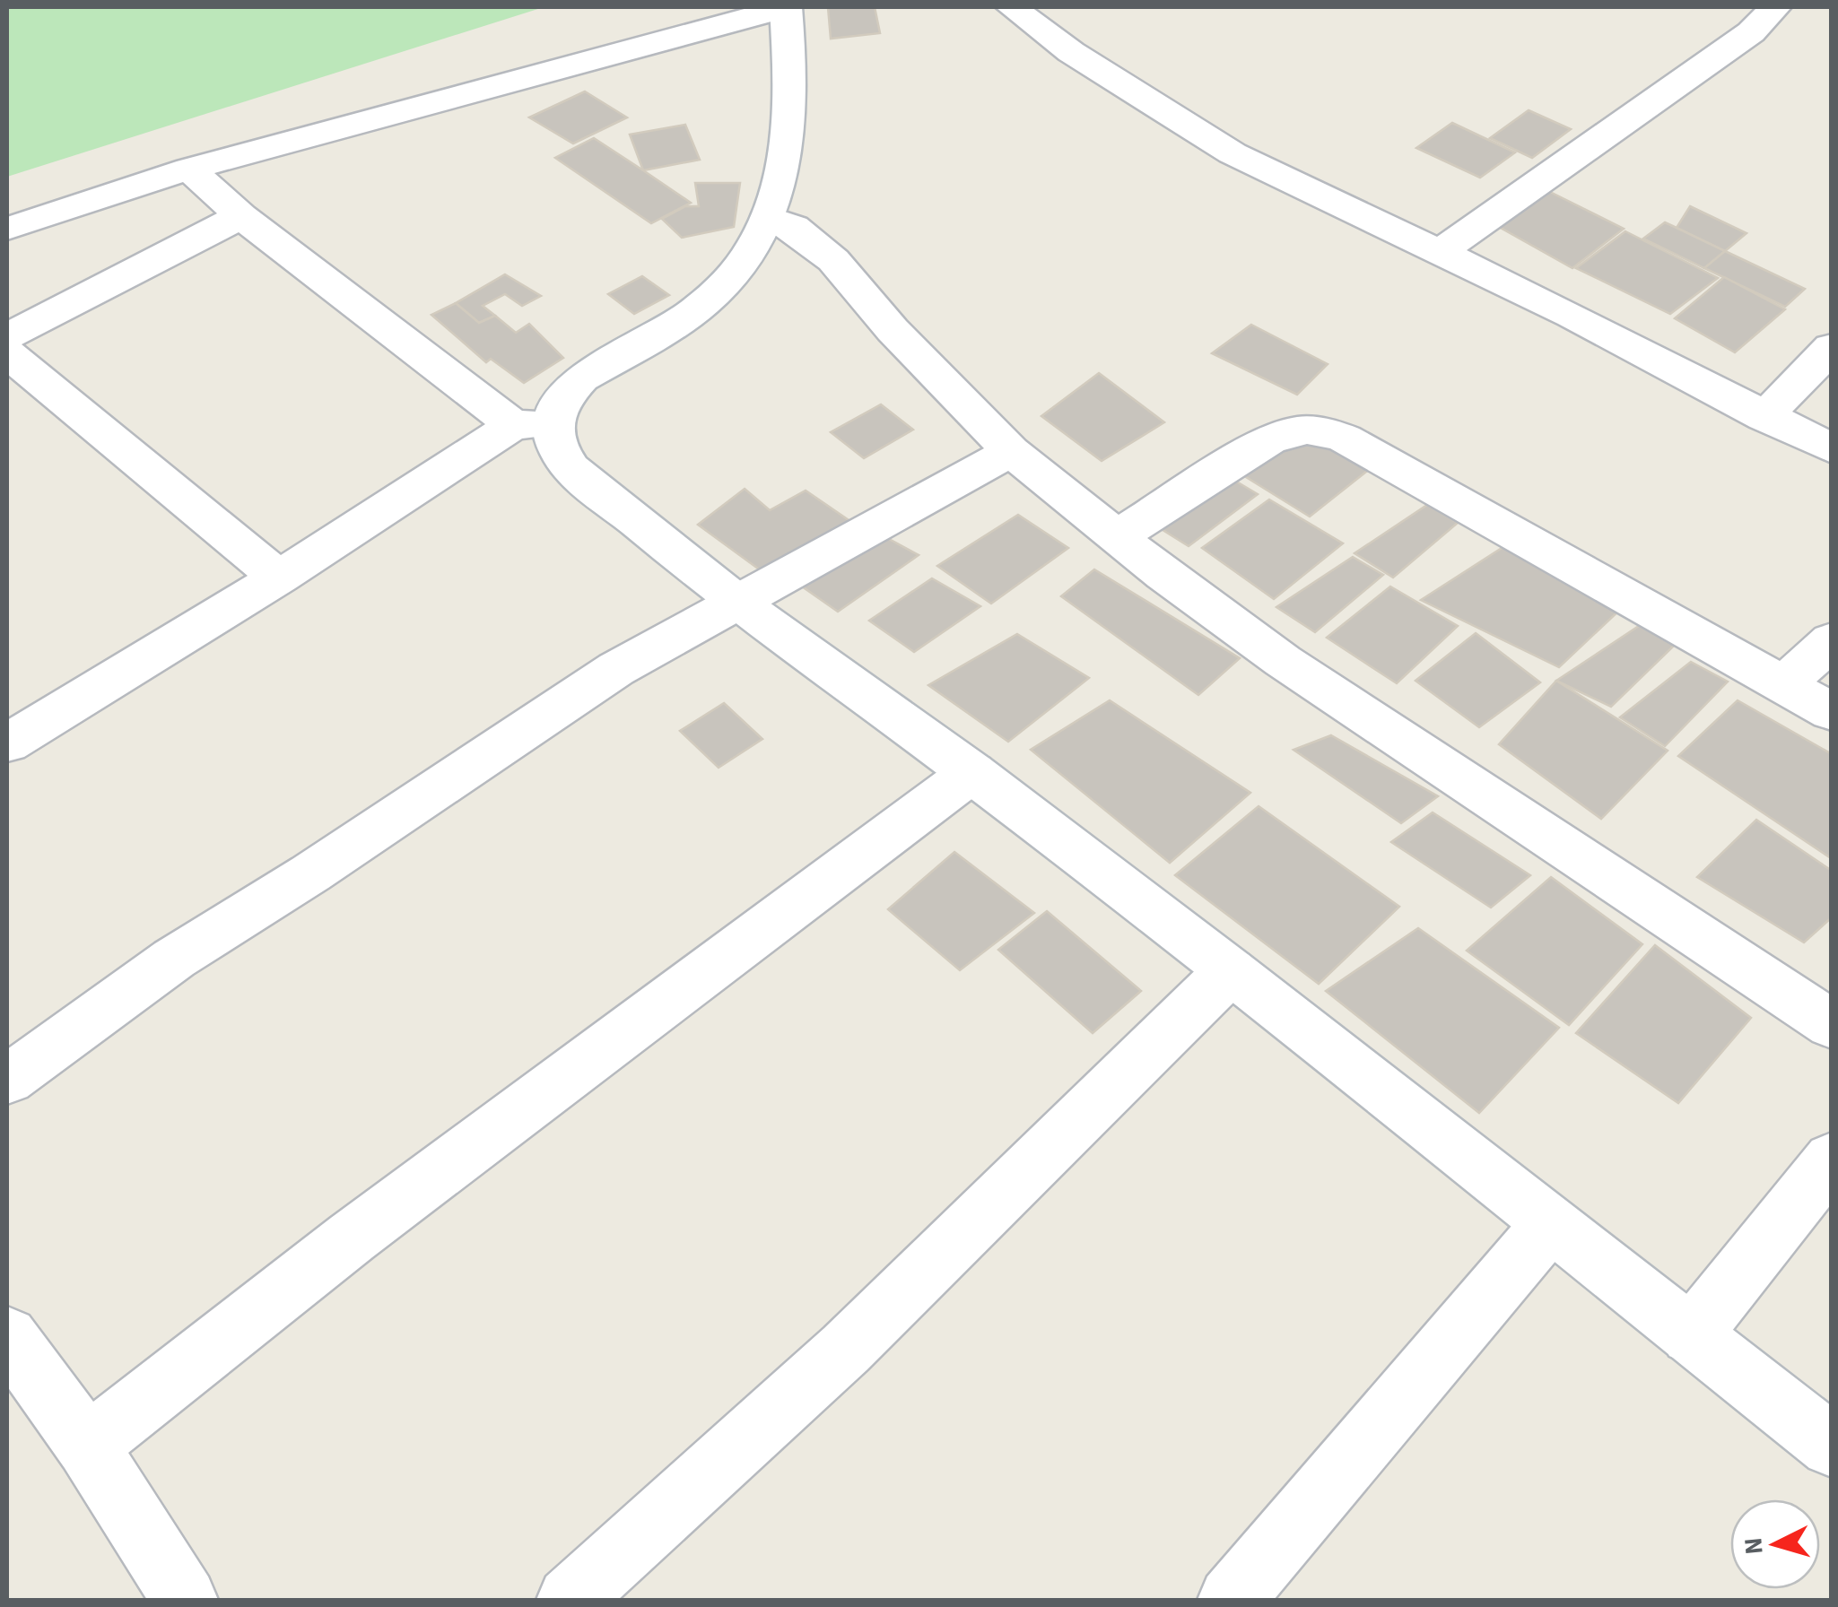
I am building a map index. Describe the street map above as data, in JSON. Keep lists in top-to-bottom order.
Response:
{
  "north": "left"
}
